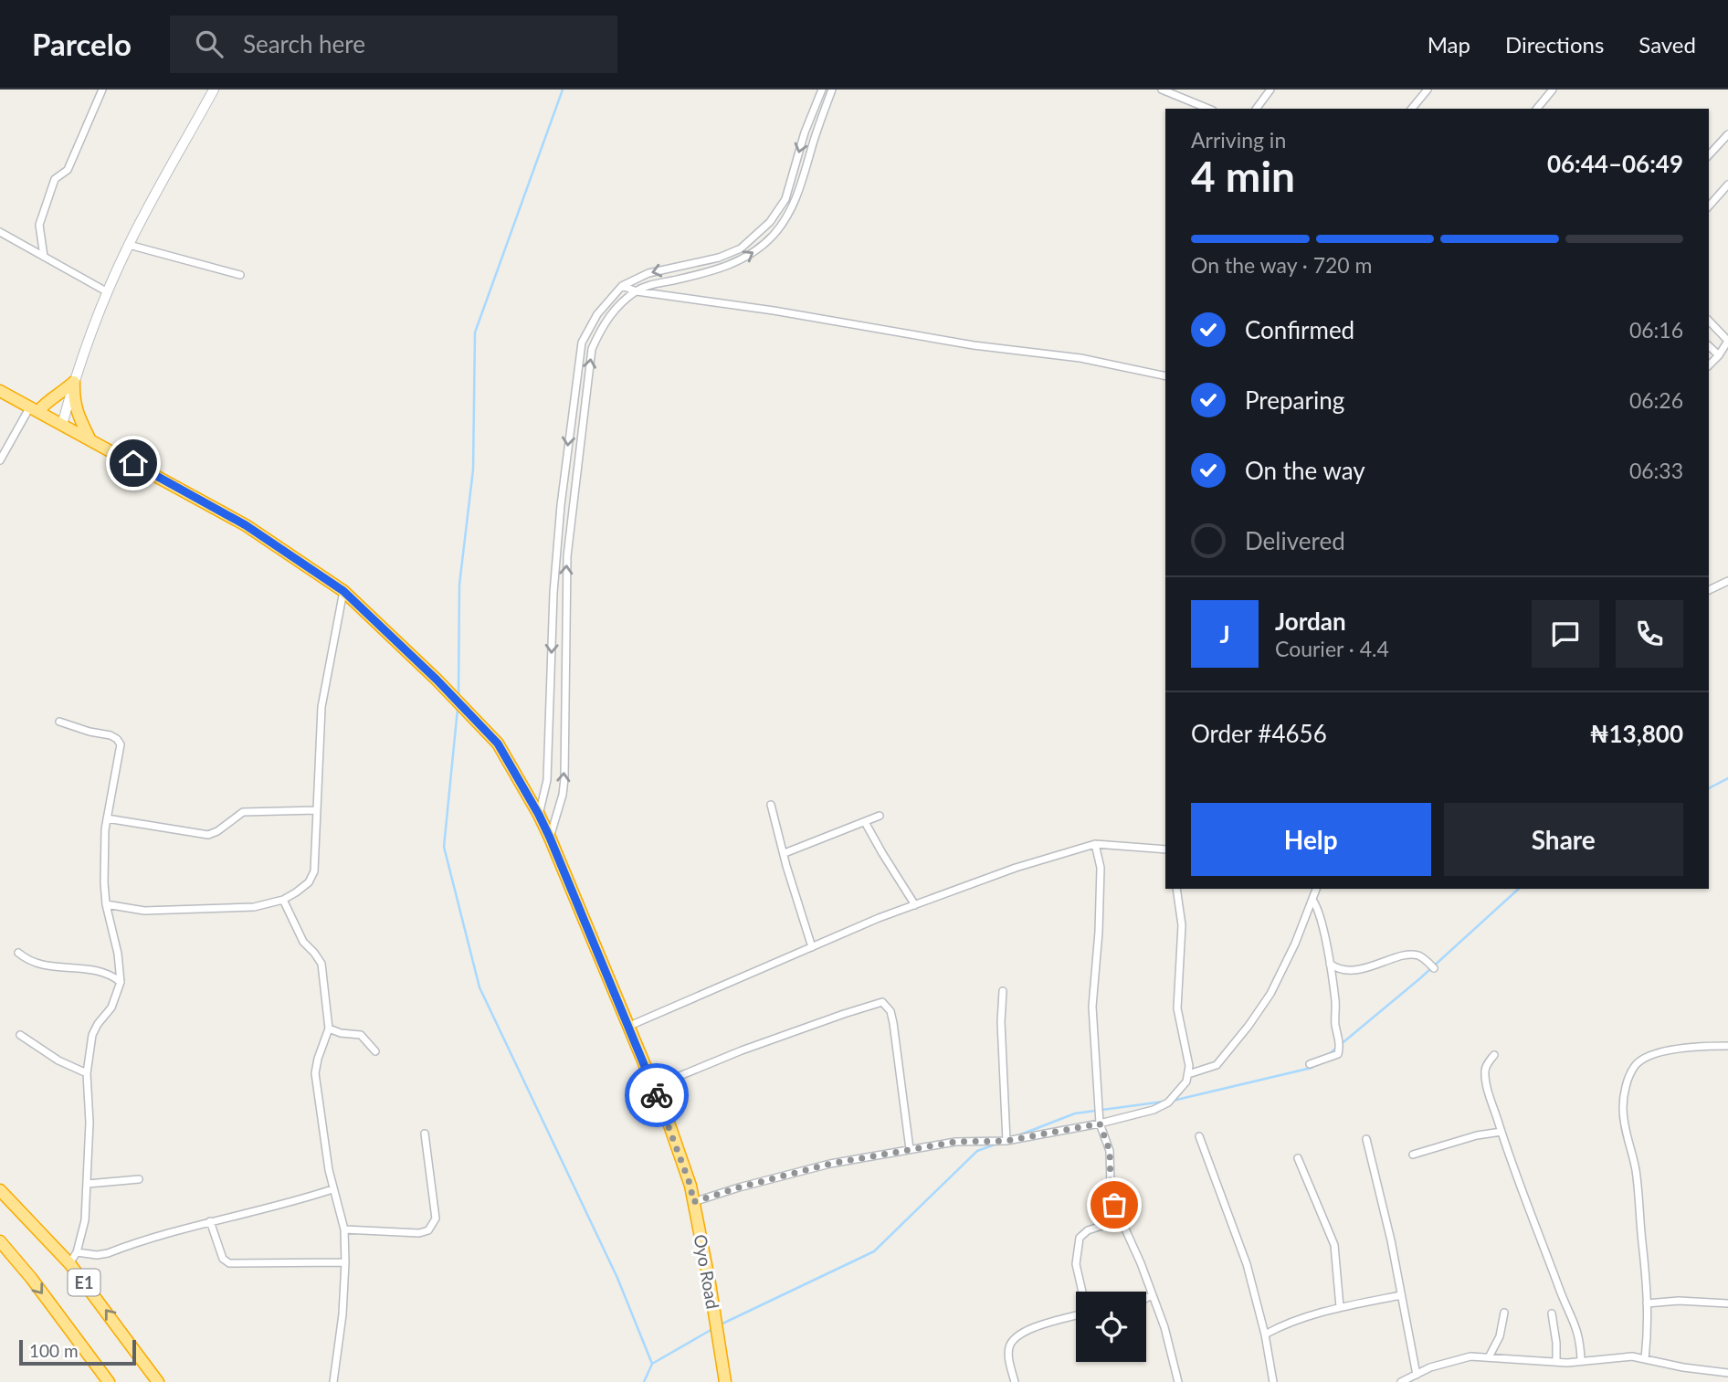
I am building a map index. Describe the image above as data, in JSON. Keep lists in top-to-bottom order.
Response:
{
  "streets": {
    "highway": ["Oyo Road", "E1"]
  },
  "scale_bar": "100 m",
  "page": {
    "header": "Parcelo",
    "search": "Search here",
    "nav": ["Map", "Directions", "Saved"],
    "heading": ["4 min", "Arriving in", "06:44–06:49"],
    "panel": [
      "Jordan",
      "Courier · 4.4",
      "Order #4656",
      "₦13,800"
    ],
    "bar": "On the way · 720 m",
    "list": [
      ["Confirmed", "06:16"],
      ["Preparing", "06:26"],
      ["On the way", "06:33"],
      "Delivered"
    ],
    "round": "J",
    "buttons": ["Help", "Share"],
    "scale": "100 m"
  }
}
